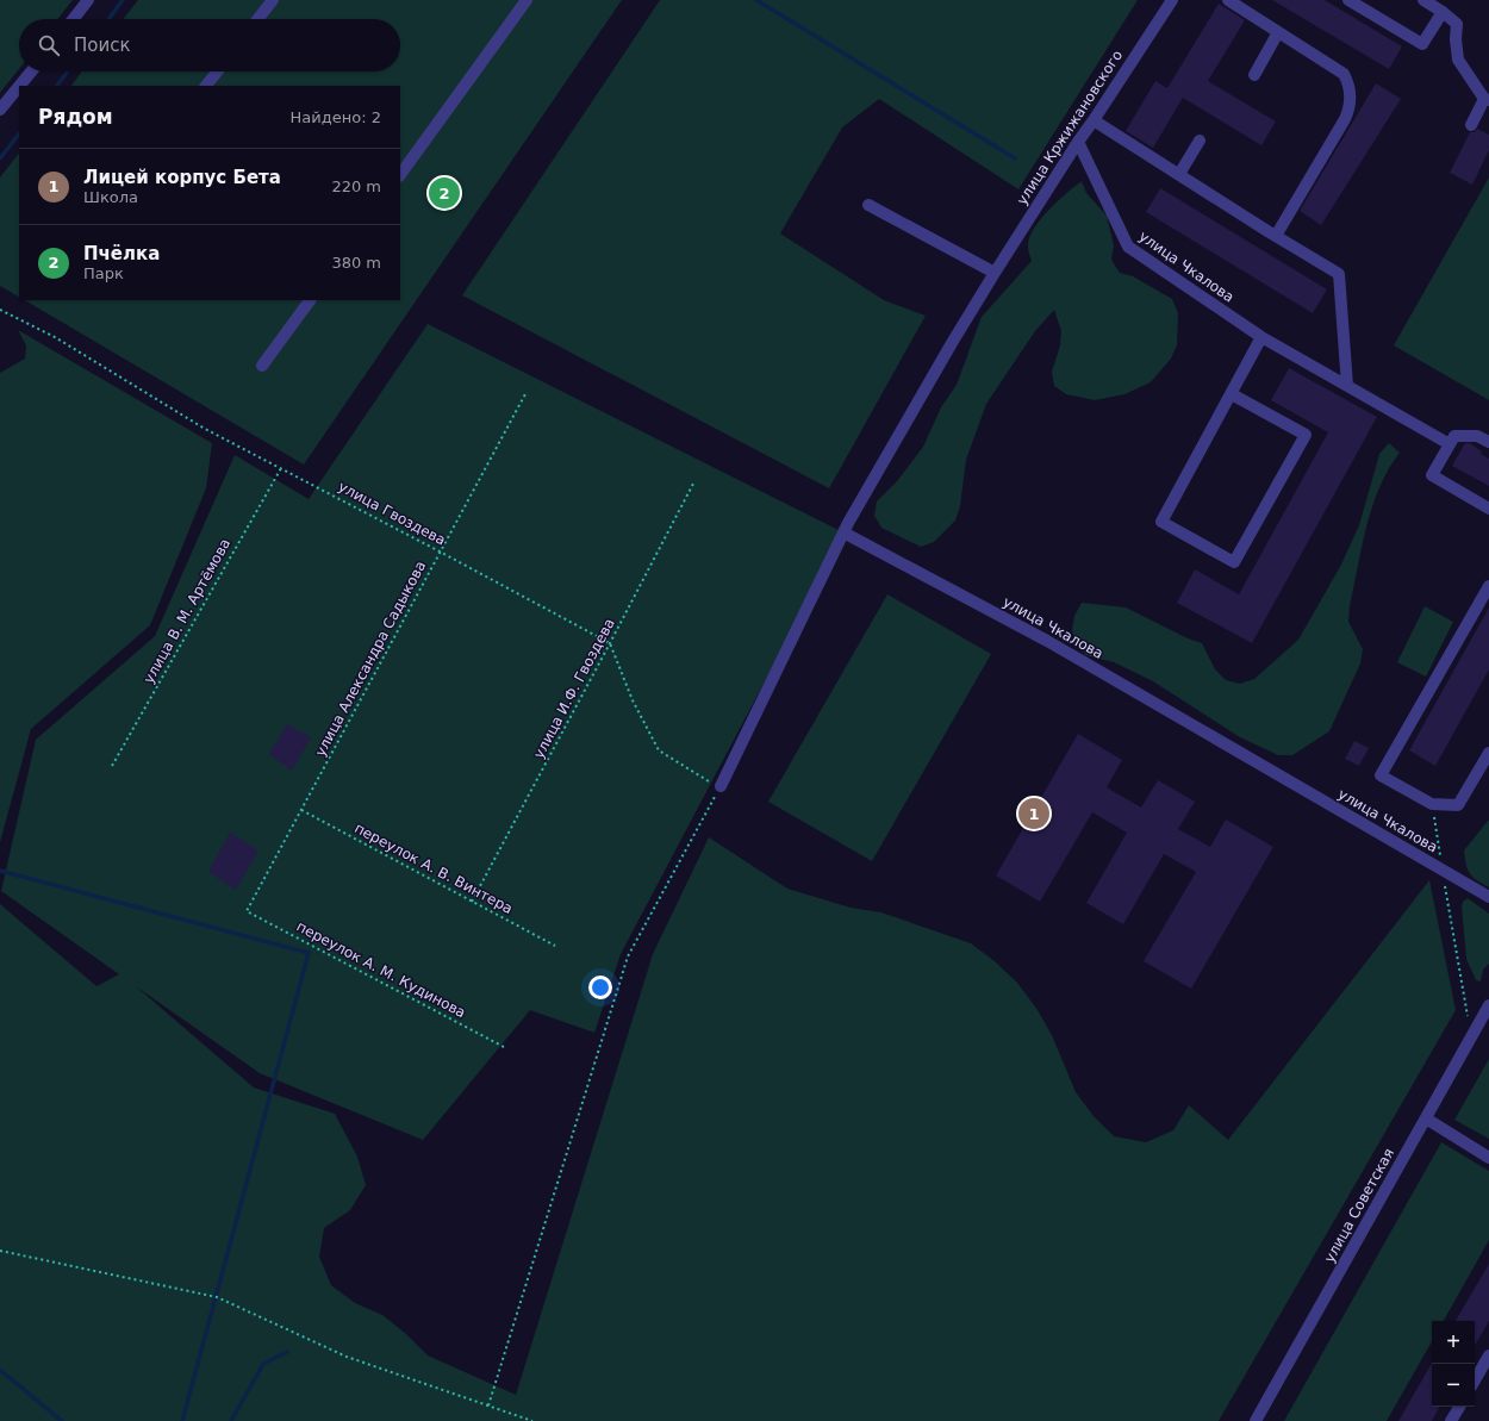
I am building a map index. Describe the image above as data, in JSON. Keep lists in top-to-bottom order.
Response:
{
  "streets": {
    "street": ["улица Кржижановского", "улица Чкалова", "улица Советская"],
    "path": [
      "улица Гвоздева",
      "улица В. М. Артёмова",
      "улица Александра Садыкова",
      "улица И.Ф. Гвоздева",
      "переулок А. В. Винтера",
      "переулок А. М. Кудинова"
    ]
  },
  "crossings": [
    ["улица Кржижановского", "улица Чкалова"],
    ["улица Гвоздева", "улица В. М. Артёмова"],
    ["улица Гвоздева", "улица Александра Садыкова"],
    ["улица Гвоздева", "улица И.Ф. Гвоздева"],
    ["улица Александра Садыкова", "переулок А. В. Винтера"],
    ["улица Александра Садыкова", "переулок А. М. Кудинова"],
    ["улица И.Ф. Гвоздева", "переулок А. В. Винтера"]
  ],
  "page": {
    "search": "Поиск",
    "heading": ["Рядом", "Найдено: 2"],
    "list": [
      {
        "mark": "1",
        "name": "Лицей корпус Бета",
        "note": "Школа",
        "value": "220 m"
      },
      {
        "mark": "2",
        "name": "Пчёлка",
        "note": "Парк",
        "value": "380 m"
      }
    ],
    "pins": ["2", "1"],
    "map_buttons": ["+", "−"]
  }
}
